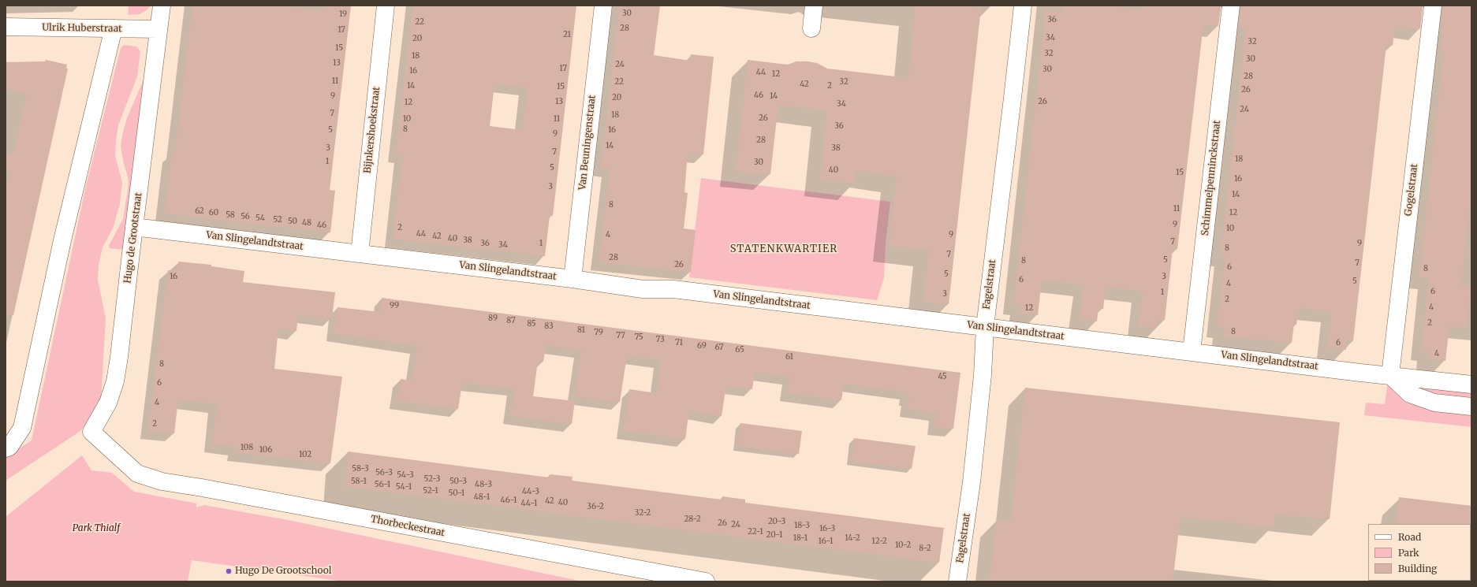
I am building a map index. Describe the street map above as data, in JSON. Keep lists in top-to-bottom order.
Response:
{
  "streets": {
    "street": [
      "Ulrik Huberstraat",
      "Bijnkershoekstraat",
      "Van Beuningenstraat",
      "Schimmelpenninckstraat",
      "Gogelstraat",
      "Hugo de Grootstraat",
      "Van Slingelandtstraat",
      "Fagelstraat",
      "Thorbeckestraat"
    ]
  },
  "crossings": [
    ["Ulrik Huberstraat", "Hugo de Grootstraat"],
    ["Bijnkershoekstraat", "Van Slingelandtstraat"],
    ["Van Beuningenstraat", "Van Slingelandtstraat"],
    ["Schimmelpenninckstraat", "Van Slingelandtstraat"],
    ["Gogelstraat", "Van Slingelandtstraat"],
    ["Hugo de Grootstraat", "Van Slingelandtstraat"],
    ["Hugo de Grootstraat", "Thorbeckestraat"],
    ["Van Slingelandtstraat", "Fagelstraat"]
  ],
  "districts": ["STATENKWARTIER"],
  "parks": ["Park Thialf"],
  "places": ["Hugo De Grootschool"],
  "house_numbers": [
    "30",
    "19",
    "36",
    "22",
    "28",
    "17",
    "21",
    "34",
    "20",
    "32",
    "15",
    "32",
    "18",
    "30",
    "13",
    "24",
    "17",
    "30",
    "16",
    "44",
    "12",
    "28",
    "11",
    "22",
    "32",
    "42",
    "14",
    "2",
    "15",
    "26",
    "46",
    "9",
    "14",
    "20",
    "13",
    "26",
    "12",
    "34",
    "24",
    "7",
    "18",
    "26",
    "10",
    "11",
    "36",
    "8",
    "5",
    "16",
    "9",
    "28",
    "14",
    "3",
    "38",
    "7",
    "18",
    "1",
    "30",
    "5",
    "40",
    "15",
    "16",
    "3",
    "14",
    "8",
    "11",
    "62",
    "60",
    "12",
    "58",
    "56",
    "54",
    "52",
    "50",
    "48",
    "9",
    "46",
    "2",
    "10",
    "44",
    "4",
    "9",
    "42",
    "40",
    "38",
    "7",
    "36",
    "1",
    "9",
    "34",
    "8",
    "7",
    "28",
    "5",
    "8",
    "7",
    "26",
    "6",
    "8",
    "5",
    "16",
    "3",
    "6",
    "5",
    "4",
    "6",
    "1",
    "3",
    "2",
    "99",
    "4",
    "12",
    "89",
    "87",
    "2",
    "85",
    "83",
    "81",
    "8",
    "79",
    "77",
    "75",
    "73",
    "71",
    "6",
    "69",
    "67",
    "65",
    "4",
    "61",
    "8",
    "45",
    "6",
    "4",
    "2",
    "108",
    "106",
    "102",
    "58-3",
    "56-3",
    "54-3",
    "52-3",
    "58-1",
    "50-3",
    "56-1",
    "48-3",
    "54-1",
    "52-1",
    "44-3",
    "50-1",
    "48-1",
    "46-1",
    "42",
    "40",
    "44-1",
    "36-2",
    "32-2",
    "28-2",
    "20-3",
    "26",
    "24",
    "18-3",
    "16-3",
    "22-1",
    "20-1",
    "18-1",
    "14-2",
    "16-1",
    "12-2",
    "10-2",
    "8-2"
  ],
  "legend": ["Road", "Park", "Building"]
}
